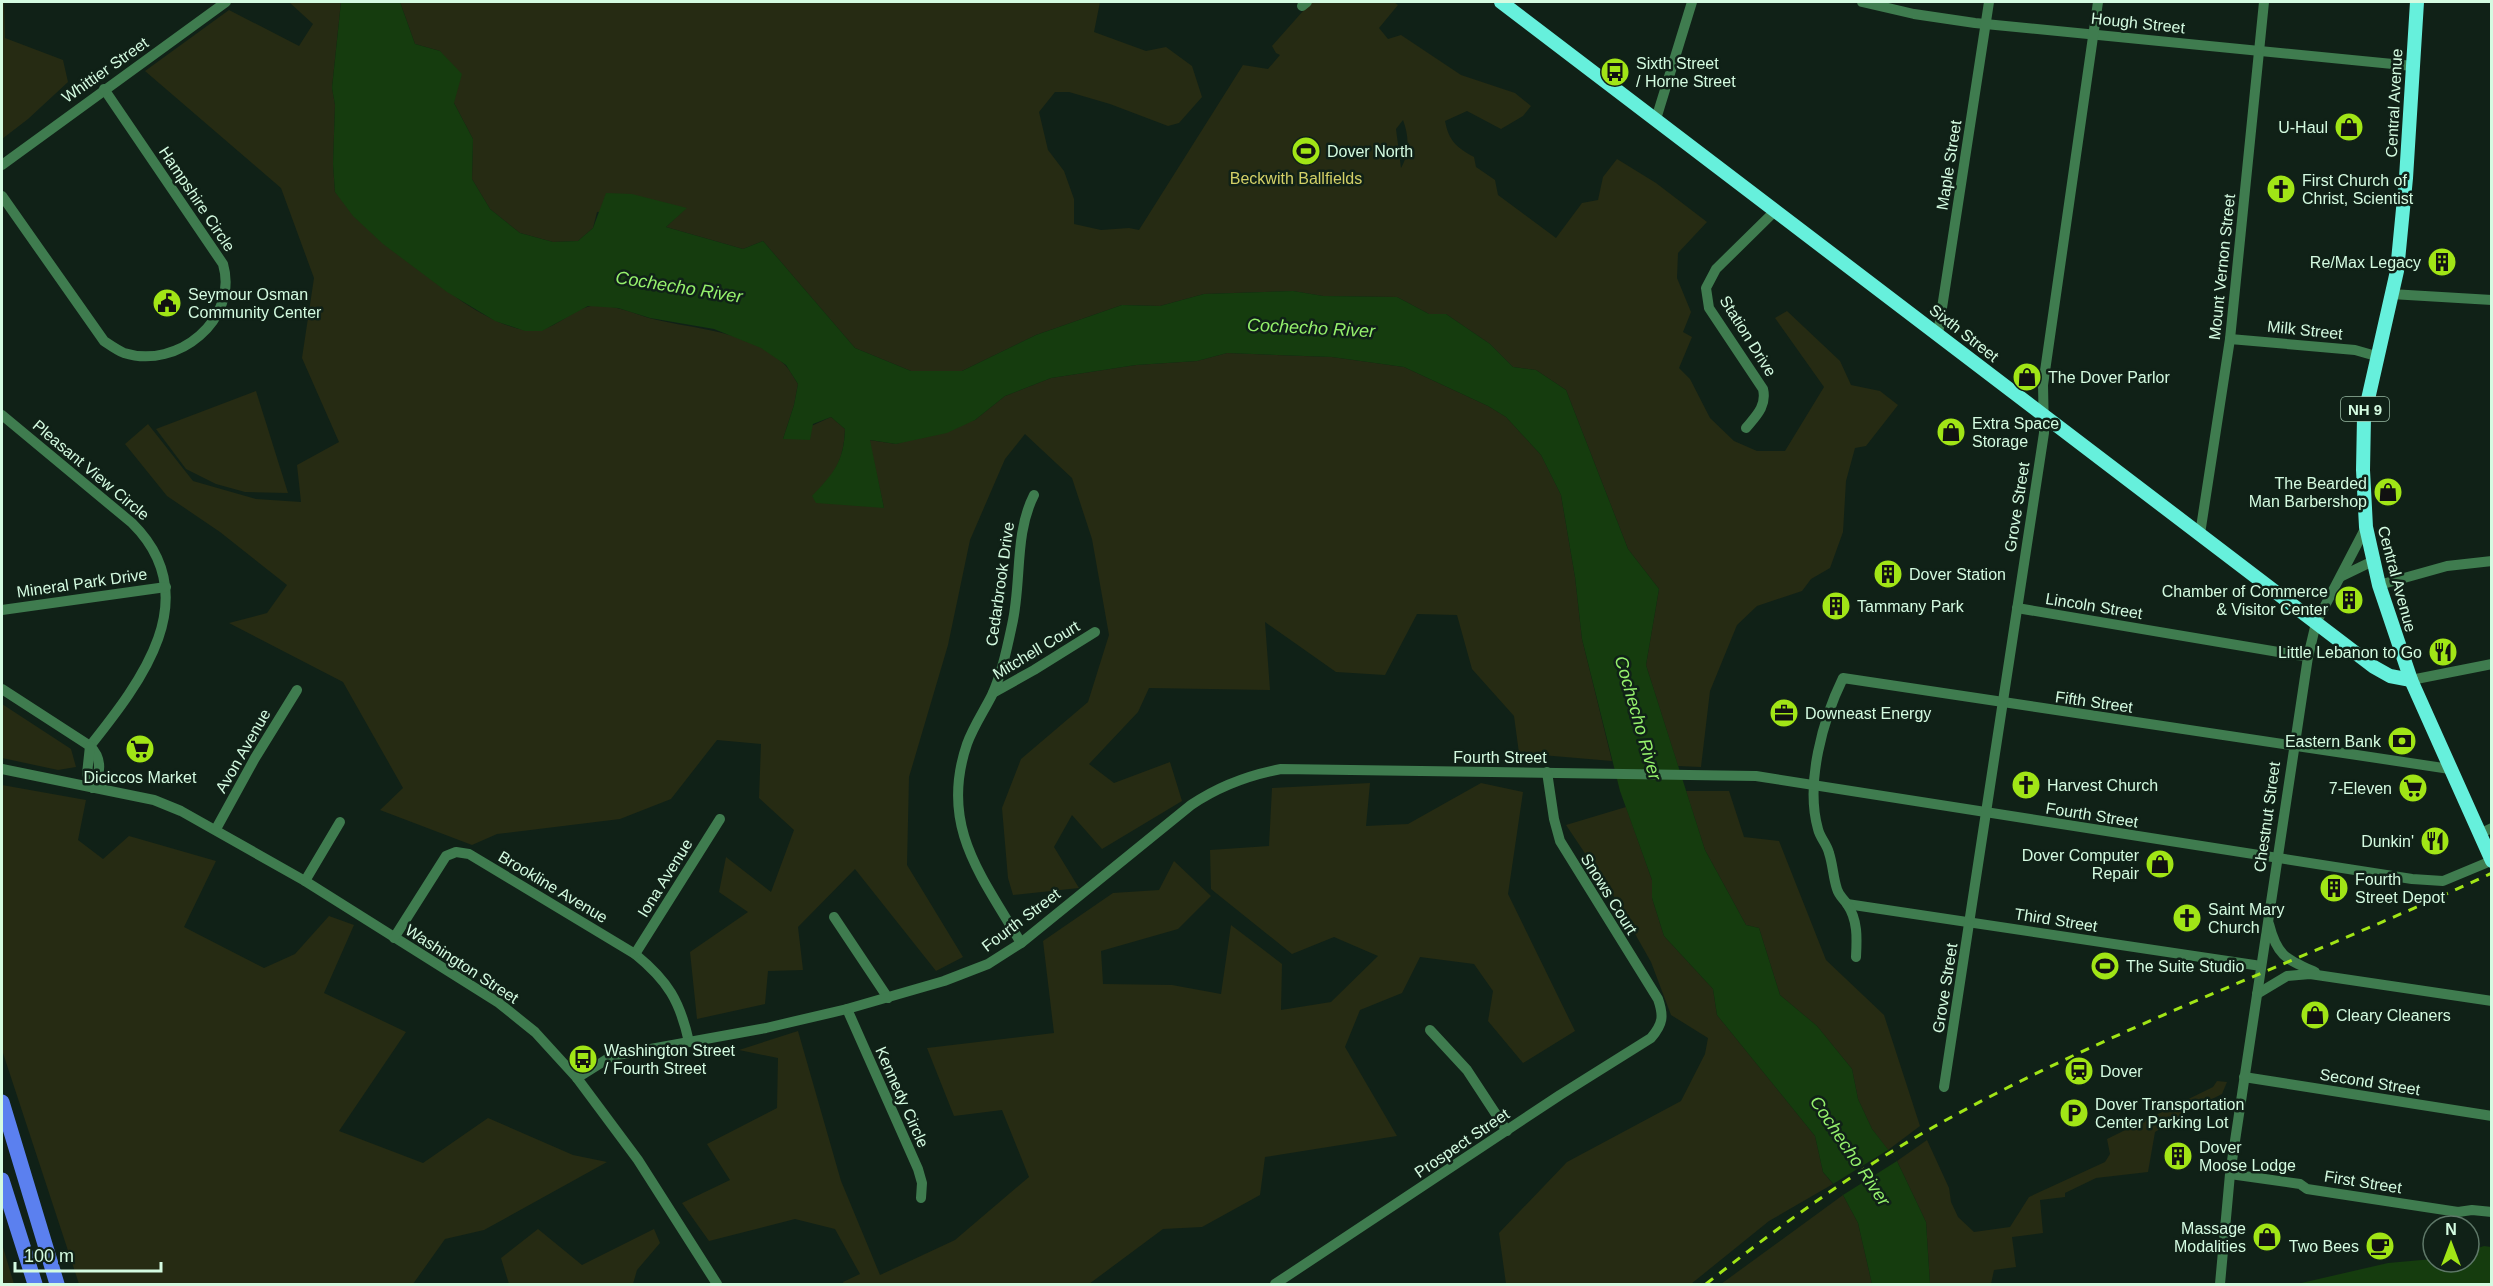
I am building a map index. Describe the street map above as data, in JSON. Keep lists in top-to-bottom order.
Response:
{
  "streets": {
    "main road": ["Central Avenue", "Sixth Street", "NH 9"],
    "street": [
      "Hough Street",
      "Whittier Street",
      "Maple Street",
      "Hampshire Circle",
      "Mount Vernon Street",
      "Milk Street",
      "Station Drive",
      "Pleasant View Circle",
      "Grove Street",
      "Mineral Park Drive",
      "Cedarbrook Drive",
      "Lincoln Street",
      "Mitchell Court",
      "Fifth Street",
      "Avon Avenue",
      "Fourth Street",
      "Chestnut Street",
      "Iona Avenue",
      "Brookline Avenue",
      "Snows Court",
      "Third Street",
      "Washington Street",
      "Second Street",
      "Kennedy Circle",
      "Prospect Street",
      "First Street"
    ]
  },
  "crossings": [
    ["Hough Street", "Central Avenue"],
    ["Hough Street", "Maple Street"],
    ["Hough Street", "Mount Vernon Street"],
    ["Hough Street", "Grove Street"],
    ["Whittier Street", "Hampshire Circle"],
    ["Central Avenue", "Milk Street"],
    ["Central Avenue", "Sixth Street"],
    ["Central Avenue", "Fifth Street"],
    ["Central Avenue", "Fourth Street"],
    ["Central Avenue", "Chestnut Street"],
    ["Maple Street", "Sixth Street"],
    ["Mount Vernon Street", "Milk Street"],
    ["Mount Vernon Street", "Sixth Street"],
    ["Sixth Street", "Station Drive"],
    ["Sixth Street", "Grove Street"],
    ["Sixth Street", "Chestnut Street"],
    ["Pleasant View Circle", "Mineral Park Drive"],
    ["Grove Street", "Lincoln Street"],
    ["Grove Street", "Fifth Street"],
    ["Grove Street", "Fourth Street"],
    ["Grove Street", "Third Street"],
    ["Cedarbrook Drive", "Mitchell Court"],
    ["Cedarbrook Drive", "Fourth Street"],
    ["Lincoln Street", "Chestnut Street"],
    ["Fifth Street", "Fourth Street"],
    ["Fifth Street", "Chestnut Street"],
    ["Avon Avenue", "Washington Street"],
    ["Fourth Street", "Chestnut Street"],
    ["Fourth Street", "Brookline Avenue"],
    ["Fourth Street", "Snows Court"],
    ["Fourth Street", "Washington Street"],
    ["Fourth Street", "Kennedy Circle"],
    ["Chestnut Street", "Third Street"],
    ["Chestnut Street", "Second Street"],
    ["Chestnut Street", "First Street"],
    ["Iona Avenue", "Brookline Avenue"],
    ["Brookline Avenue", "Washington Street"],
    ["Snows Court", "Prospect Street"]
  ],
  "water": ["Cochecho River"],
  "parks": ["Beckwith Ballfields"],
  "places": {
    "bus stop": ["Sixth Street / Horne Street", "Washington Street / Fourth Street"],
    "shop": [
      "U-Haul",
      "The Dover Parlor",
      "Extra Space Storage",
      "The Bearded Man Barbershop",
      "Dover Computer Repair",
      "Cleary Cleaners",
      "Massage Modalities"
    ],
    "sports": ["Dover North", "The Suite Studio"],
    "church": ["First Church of Christ, Scientist", "Harvest Church", "Saint Mary Church"],
    "building": [
      "Re/Max Legacy",
      "Dover Station",
      "Chamber of Commerce & Visitor Center",
      "Tammany Park",
      "Fourth Street Depot",
      "Dover Moose Lodge"
    ],
    "public building": ["Seymour Osman Community Center"],
    "restaurant": ["Little Lebanon to Go", "Dunkin'"],
    "office": ["Downeast Energy"],
    "bank": ["Eastern Bank"],
    "supermarket": ["Diciccos Market", "7-Eleven"],
    "station": ["Dover"],
    "parking": ["Dover Transportation Center Parking Lot"],
    "cafe": ["Two Bees"]
  },
  "scale_bar": "100 m",
  "north": "top"
}
